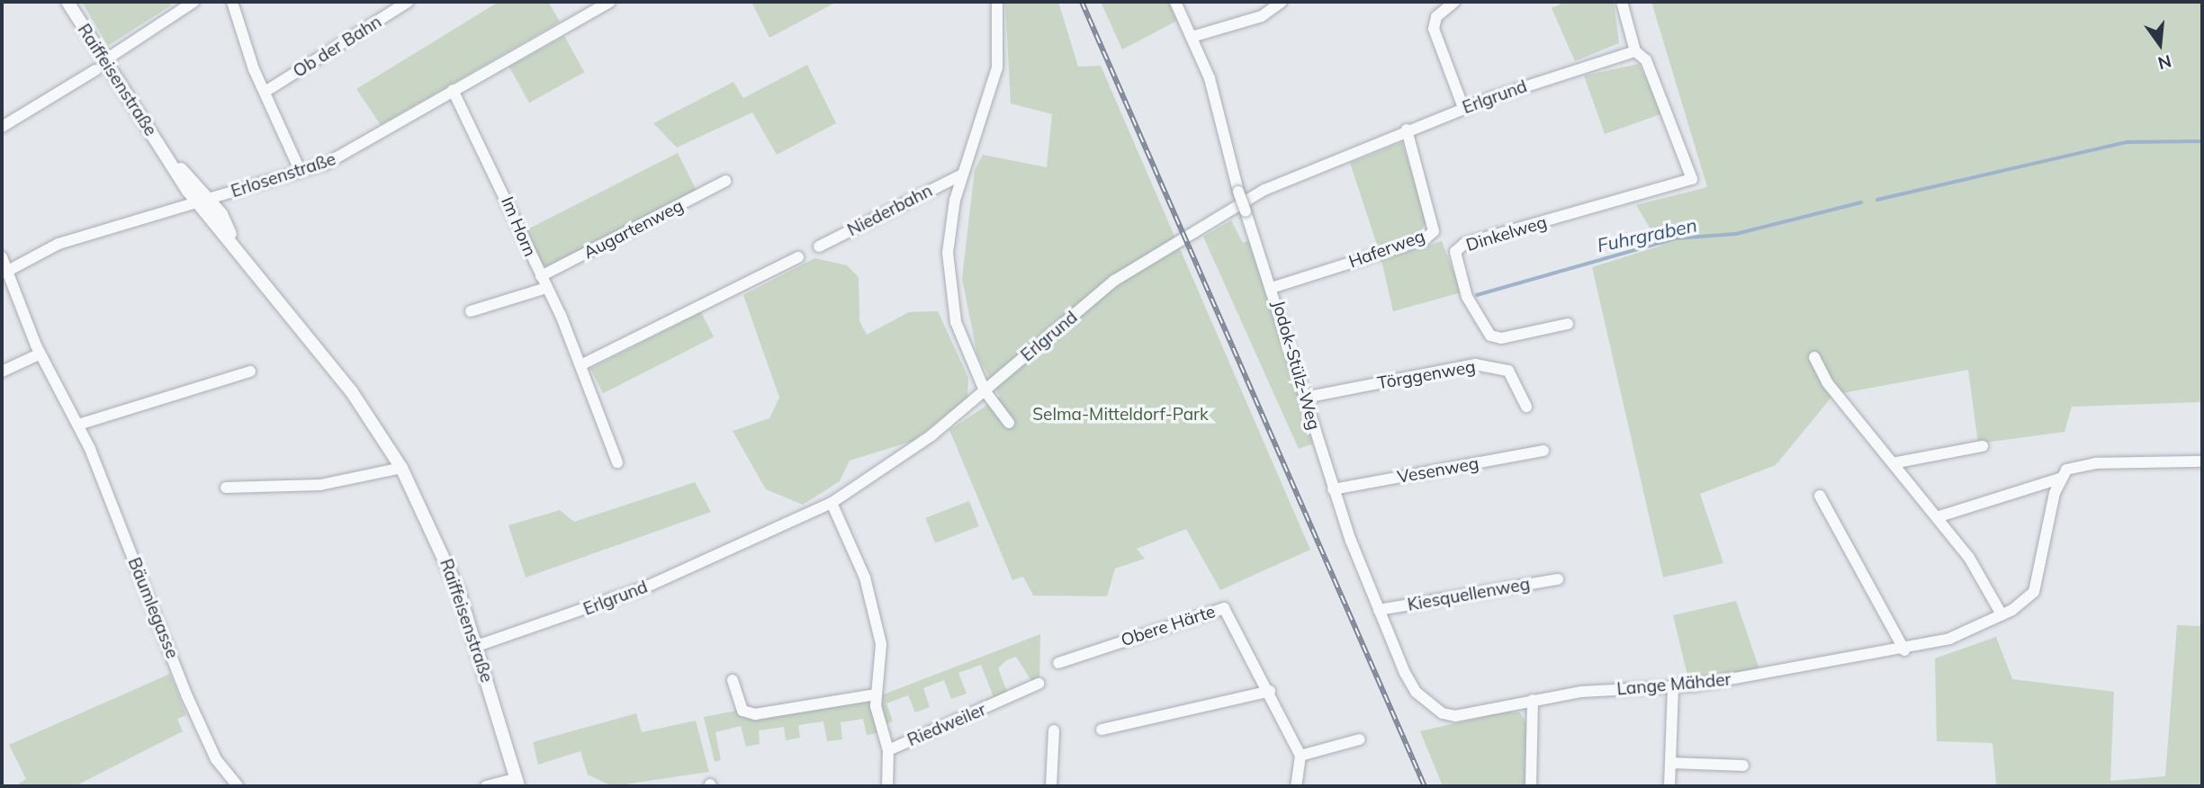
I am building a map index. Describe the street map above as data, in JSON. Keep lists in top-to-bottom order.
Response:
{
  "streets": {
    "street": [
      "Ob der Bahn",
      "Raiffeisenstraße",
      "Erlgrund",
      "Erlosenstraße",
      "Niederbahn",
      "Im Horn",
      "Augartenweg",
      "Dinkelweg",
      "Haferweg",
      "Jodok-Stülz-Weg",
      "Törggenweg",
      "Vesenweg",
      "Kiesquellenweg",
      "Bäumlegasse",
      "Obere Härte",
      "Lange Mähder",
      "Riedweiler"
    ]
  },
  "crossings": [
    ["Raiffeisenstraße", "Erlgrund"],
    ["Raiffeisenstraße", "Erlosenstraße"],
    ["Erlgrund", "Niederbahn"],
    ["Erlgrund", "Dinkelweg"],
    ["Erlgrund", "Haferweg"],
    ["Erlosenstraße", "Im Horn"],
    ["Erlosenstraße", "Bäumlegasse"],
    ["Im Horn", "Augartenweg"],
    ["Haferweg", "Jodok-Stülz-Weg"],
    ["Jodok-Stülz-Weg", "Törggenweg"],
    ["Jodok-Stülz-Weg", "Vesenweg"],
    ["Jodok-Stülz-Weg", "Kiesquellenweg"],
    ["Jodok-Stülz-Weg", "Lange Mähder"]
  ],
  "water": ["Fuhrgraben"],
  "parks": ["Selma-Mitteldorf-Park"],
  "north": "bottom"
}
